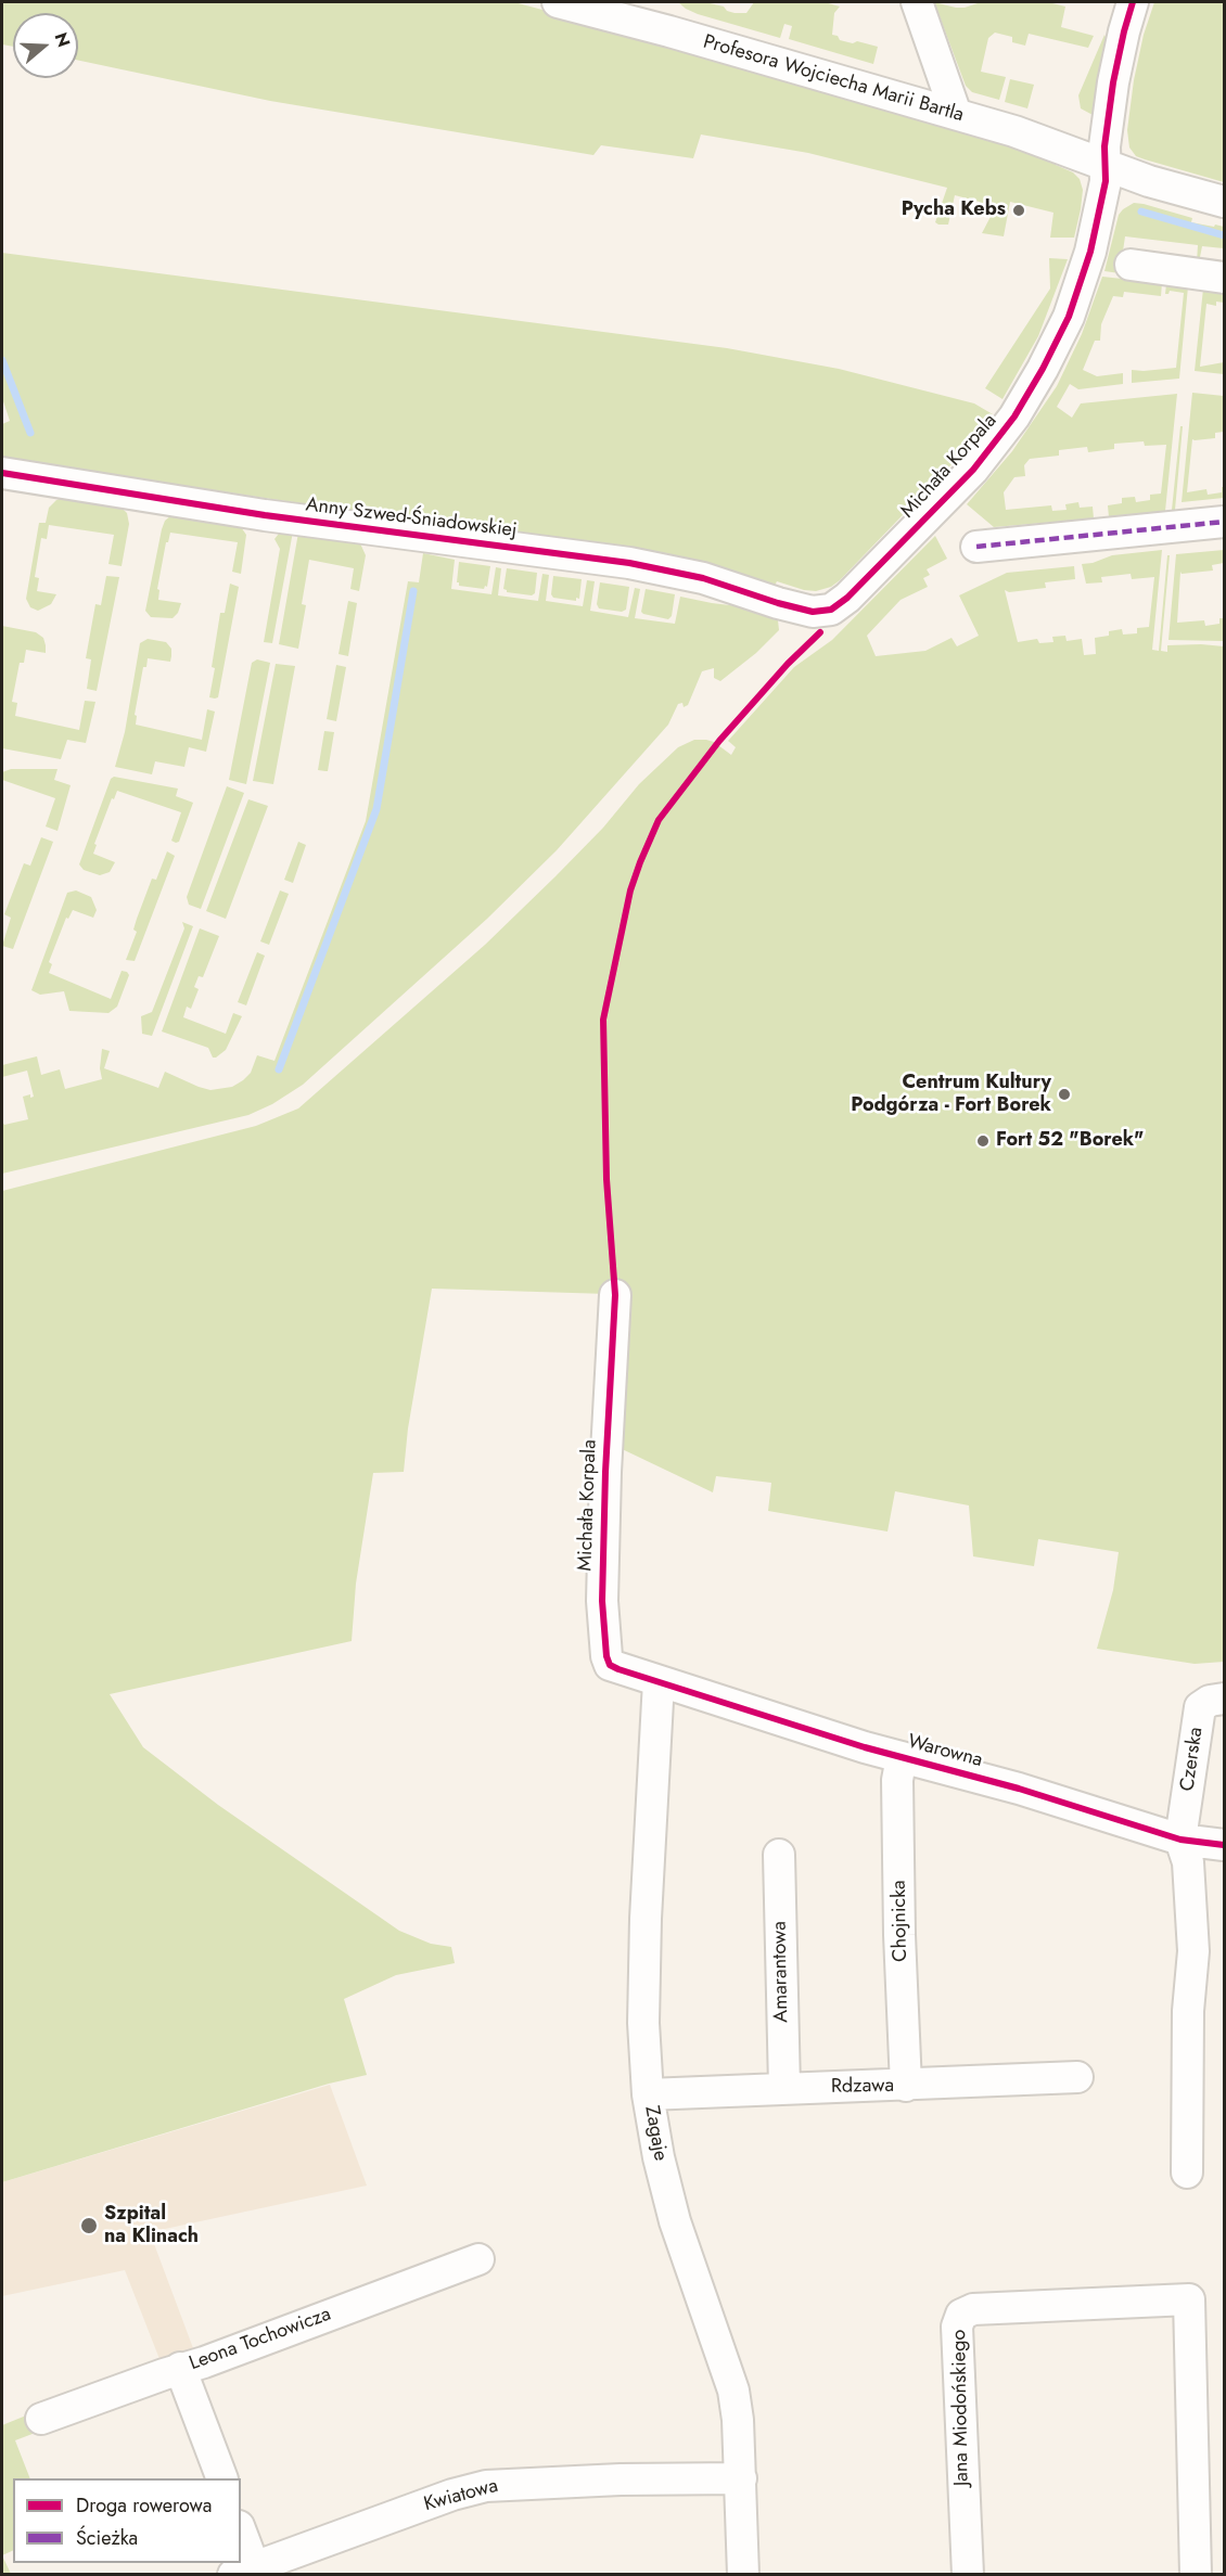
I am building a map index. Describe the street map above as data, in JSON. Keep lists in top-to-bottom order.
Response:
{
  "streets": {
    "street": [
      "Profesora Wojciecha Marii Bartla",
      "Michała Korpala",
      "Anny Szwed-Śniadowskiej",
      "Warowna",
      "Czerska",
      "Chojnicka",
      "Amarantowa",
      "Rdzawa",
      "Zagaje",
      "Leona Tochowicza",
      "Jana Miodońskiego",
      "Kwiatowa"
    ]
  },
  "crossings": [
    ["Profesora Wojciecha Marii Bartla", "Michała Korpala"],
    ["Michała Korpala", "Anny Szwed-Śniadowskiej"],
    ["Michała Korpala", "Warowna"],
    ["Michała Korpala", "Zagaje"],
    ["Warowna", "Czerska"],
    ["Warowna", "Chojnicka"],
    ["Warowna", "Zagaje"],
    ["Chojnicka", "Rdzawa"],
    ["Amarantowa", "Rdzawa"],
    ["Rdzawa", "Zagaje"],
    ["Zagaje", "Kwiatowa"]
  ],
  "places": [
    "Pycha Kebs",
    "Centrum Kultury Podgórza - Fort Borek",
    "Fort 52 \"Borek\"",
    "Szpital na Klinach"
  ],
  "legend": ["Droga rowerowa", "Ścieżka"],
  "north": "right"
}
